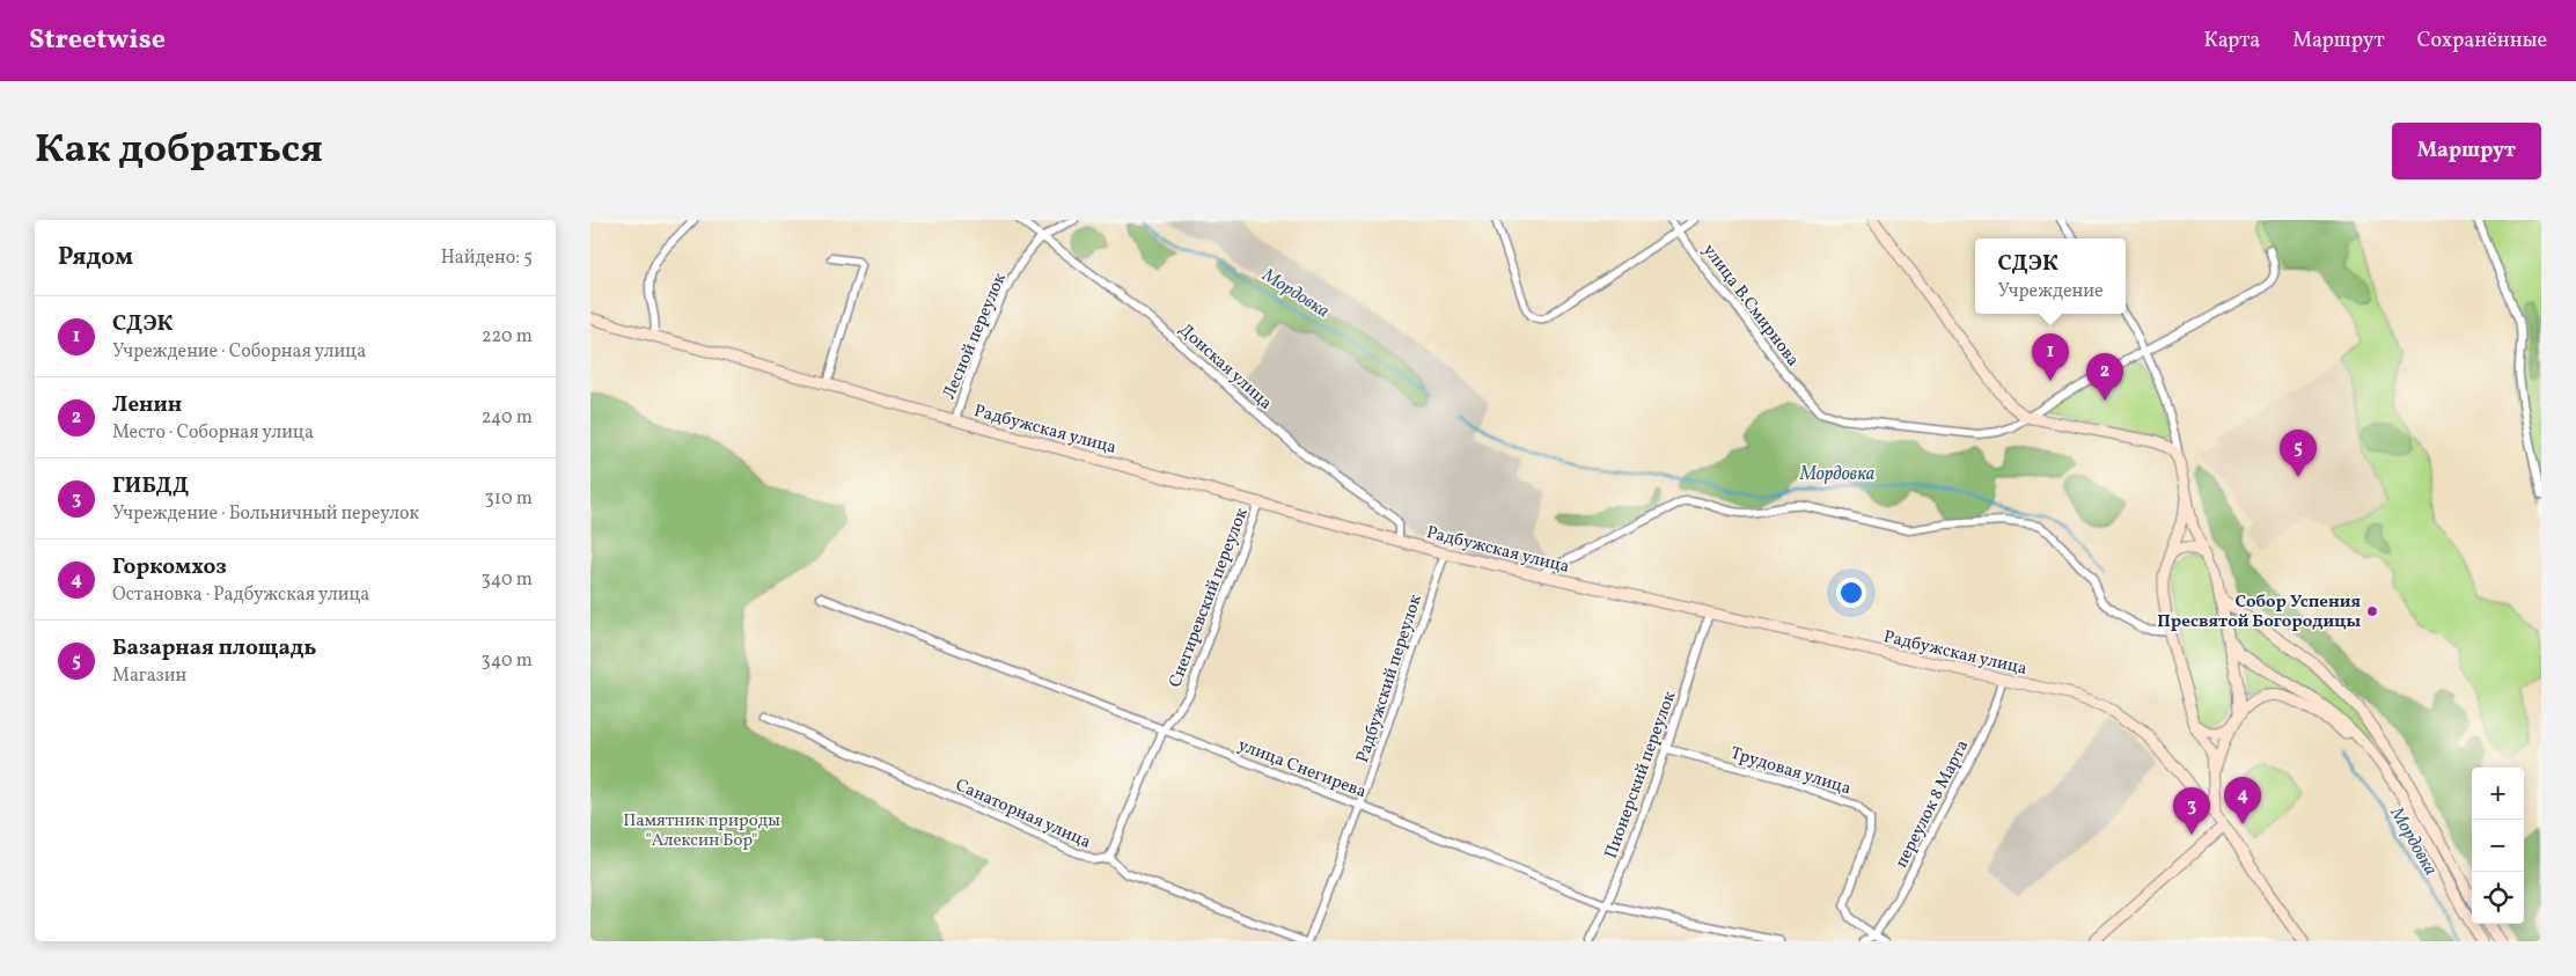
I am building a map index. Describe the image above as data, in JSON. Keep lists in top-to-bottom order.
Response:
{
  "streets": {
    "main road": ["Радбужская улица"],
    "street": [
      "улица В.Смирнова",
      "Лесной переулок",
      "Донская улица",
      "Снегиревский переулок",
      "Радбужский переулок",
      "улица Снегирева",
      "Трудовая улица",
      "Пионерский переулок",
      "переулок 8 Марта",
      "Санаторная улица"
    ]
  },
  "crossings": [
    ["Лесной переулок", "Донская улица"],
    ["Лесной переулок", "Радбужская улица"],
    ["Донская улица", "Радбужская улица"],
    ["Радбужская улица", "Снегиревский переулок"],
    ["Радбужская улица", "Радбужский переулок"],
    ["Радбужская улица", "Пионерский переулок"],
    ["Радбужская улица", "переулок 8 Марта"],
    ["Снегиревский переулок", "улица Снегирева"],
    ["Снегиревский переулок", "Санаторная улица"],
    ["Радбужский переулок", "улица Снегирева"],
    ["улица Снегирева", "Пионерский переулок"],
    ["Трудовая улица", "Пионерский переулок"],
    ["Трудовая улица", "переулок 8 Марта"]
  ],
  "water": ["Мордовка"],
  "parks": ["Памятник природы \"Алексин Бор\""],
  "places": ["Собор Успения Пресвятой Богородицы"],
  "page": {
    "header": "Streetwise",
    "nav": ["Карта", "Маршрут", "Сохранённые"],
    "title": "Как добраться",
    "buttons": "Маршрут",
    "heading": ["Рядом", "Найдено: 5"],
    "popup": ["СДЭК", "Учреждение"],
    "list": [
      {
        "mark": "1",
        "name": "СДЭК",
        "note": "Учреждение · Соборная улица",
        "value": "220 m"
      },
      {
        "mark": "2",
        "name": "Ленин",
        "note": "Место · Соборная улица",
        "value": "240 m"
      },
      {
        "mark": "3",
        "name": "ГИБДД",
        "note": "Учреждение · Больничный переулок",
        "value": "310 m"
      },
      {
        "mark": "4",
        "name": "Горкомхоз",
        "note": "Остановка · Радбужская улица",
        "value": "340 m"
      },
      {
        "mark": "5",
        "name": "Базарная площадь",
        "note": "Магазин",
        "value": "340 m"
      }
    ],
    "pins": [
      "1",
      "2",
      "5",
      "4",
      "3"
    ],
    "map_buttons": ["+", "−"]
  }
}
